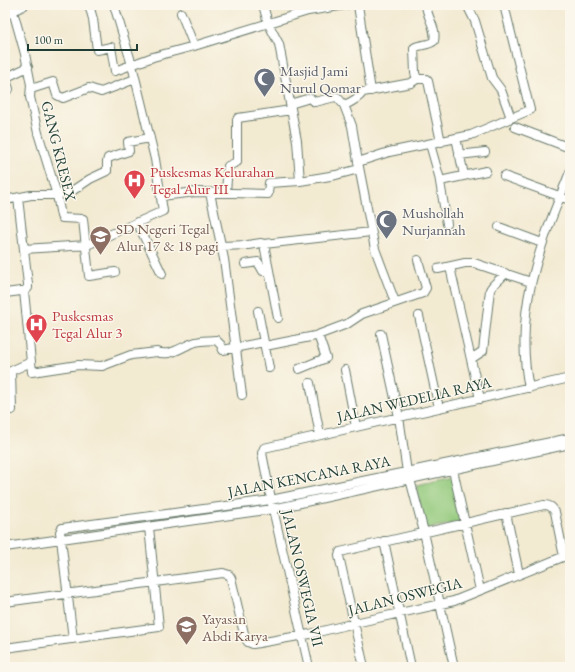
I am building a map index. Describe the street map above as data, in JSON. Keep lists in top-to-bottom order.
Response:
{
  "streets": {
    "street": [
      "GANG KRESEX",
      "JALAN WEDELIA RAYA",
      "JALAN KENCANA RAYA",
      "JALAN OSWEGIA VII",
      "JALAN OSWEGIA"
    ]
  },
  "crossings": [
    ["JALAN WEDELIA RAYA", "JALAN OSWEGIA VII"],
    ["JALAN KENCANA RAYA", "JALAN OSWEGIA VII"],
    ["JALAN OSWEGIA VII", "JALAN OSWEGIA"]
  ],
  "places": {
    "mosque": ["Masjid Jami Nurul Qomar", "Mushollah Nurjannah"],
    "hospital": ["Puskesmas Kelurahan Tegal Alur III", "Puskesmas Tegal Alur 3"],
    "school or university": ["SD Negeri Tegal Alur 17 & 18 pagi", "Yayasan Abdi Karya"]
  },
  "scale_bar": "100 m"
}
